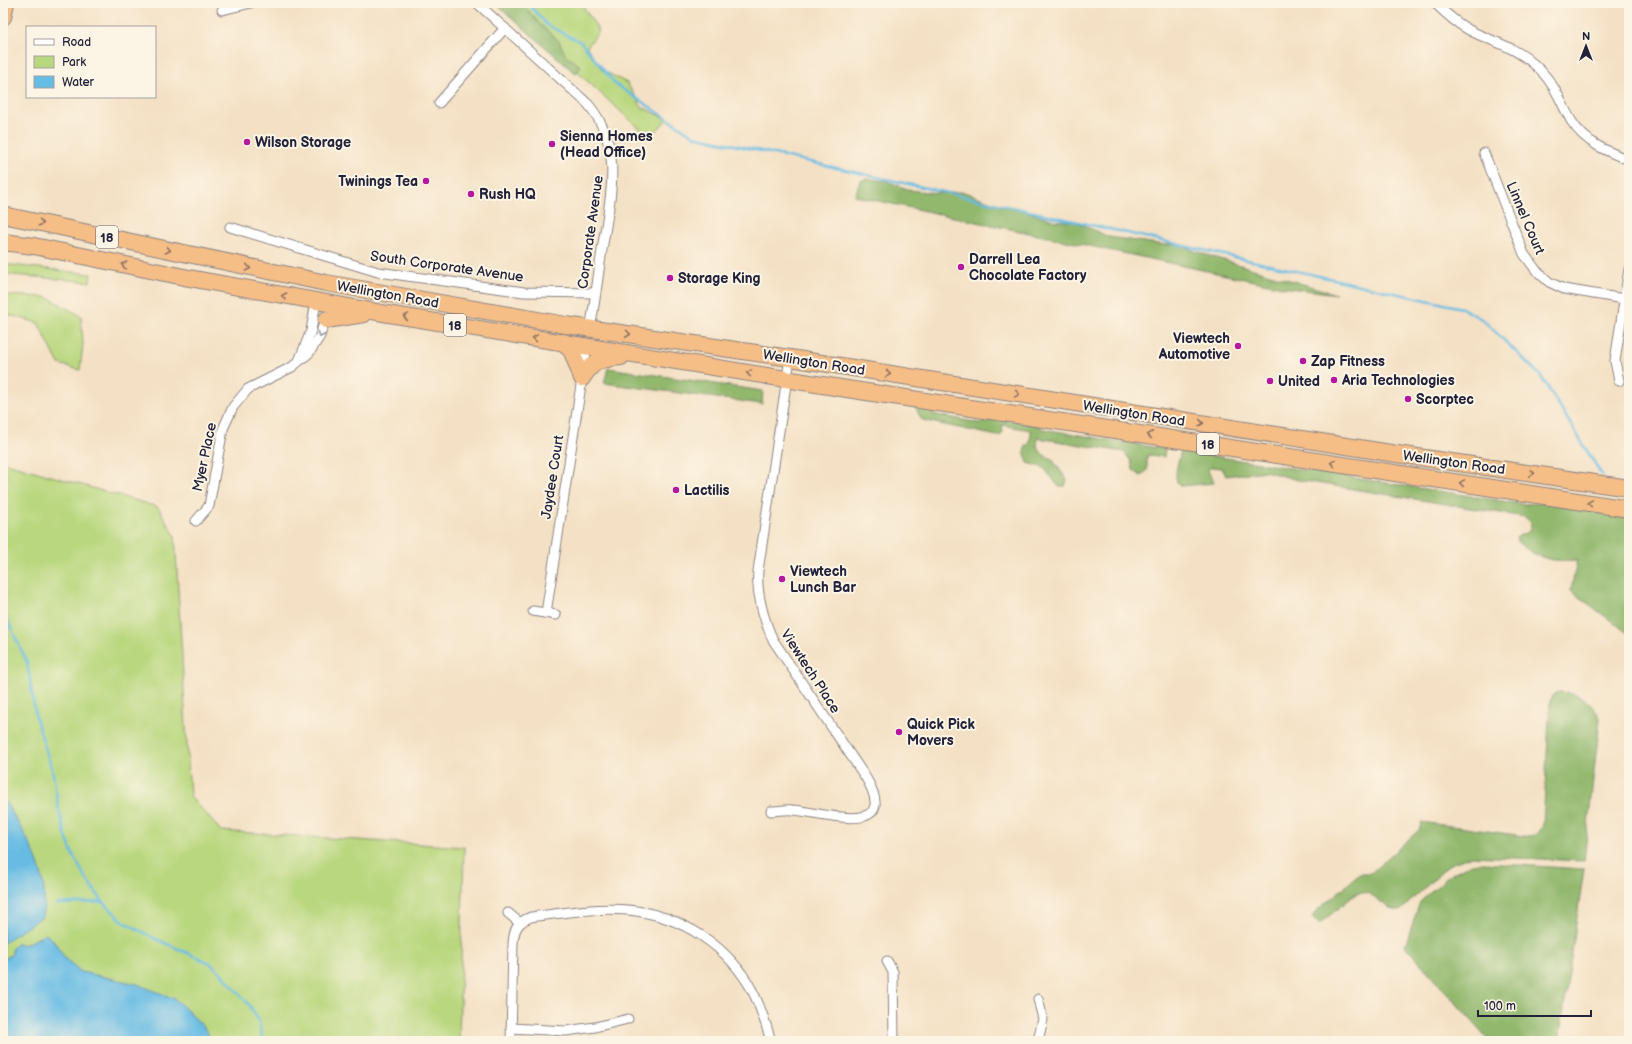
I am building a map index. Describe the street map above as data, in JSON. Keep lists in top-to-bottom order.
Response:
{
  "streets": {
    "highway": ["18", "Wellington Road"],
    "street": [
      "Linnel Court",
      "Corporate Avenue",
      "South Corporate Avenue",
      "Myer Place",
      "Jaydee Court",
      "Viewtech Place"
    ]
  },
  "crossings": [
    ["Corporate Avenue", "South Corporate Avenue"],
    ["Corporate Avenue", "Wellington Road"],
    ["Wellington Road", "Jaydee Court"],
    ["Wellington Road", "Viewtech Place"]
  ],
  "places": [
    "Wilson Storage",
    "Sienna Homes (Head Office)",
    "Twinings Tea",
    "Rush HQ",
    "Darrell Lea Chocolate Factory",
    "Storage King",
    "Viewtech Automotive",
    "Zap Fitness",
    "Aria Technologies",
    "United",
    "Scorptec",
    "Lactilis",
    "Viewtech Lunch Bar",
    "Quick Pick Movers"
  ],
  "legend": ["Road", "Park", "Water"],
  "scale_bar": "100 m",
  "north": "top"
}
